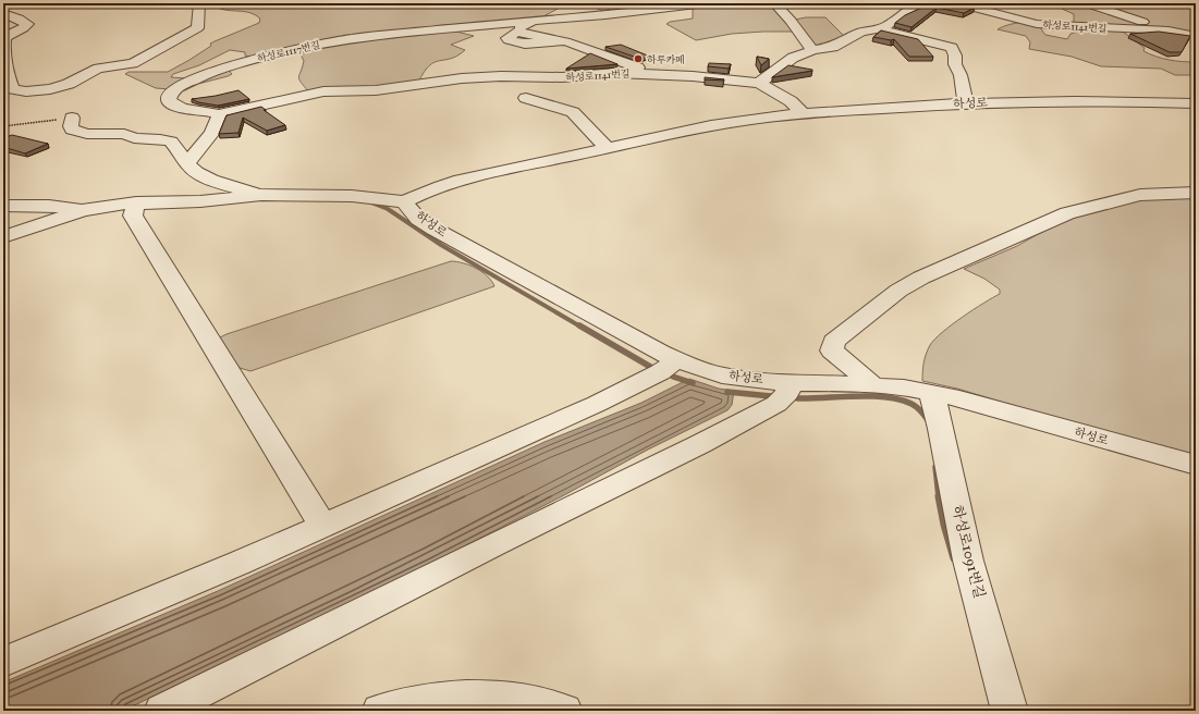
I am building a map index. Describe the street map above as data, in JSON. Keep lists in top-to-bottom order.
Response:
{
  "streets": {
    "street": [
      "하성로1141번길",
      "하성로1117번길",
      "하성로",
      "하성로1091번길"
    ]
  },
  "crossings": [
    ["하성로1141번길", "하성로1117번길"],
    ["하성로1141번길", "하성로"],
    ["하성로", "하성로1091번길"]
  ],
  "places": ["하루카페"]
}
